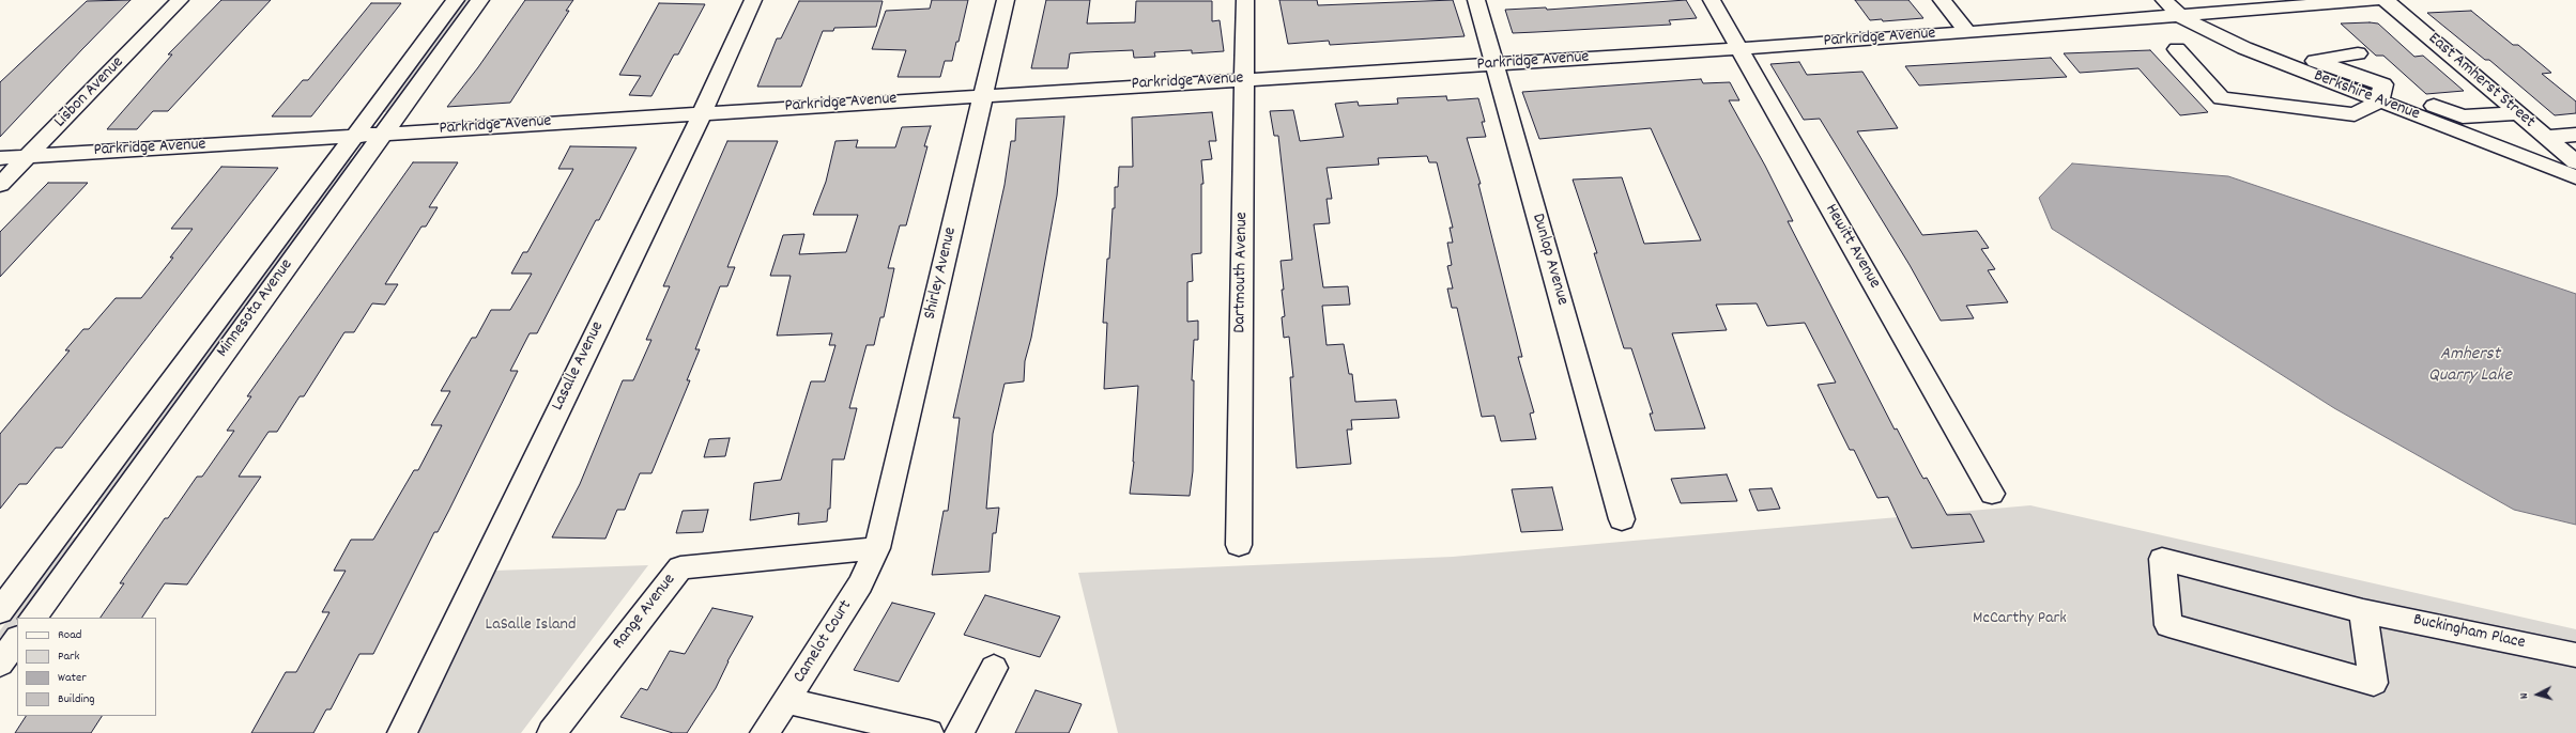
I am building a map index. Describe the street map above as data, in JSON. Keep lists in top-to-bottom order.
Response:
{
  "streets": {
    "street": [
      "Parkridge Avenue",
      "East Amherst Street",
      "Lisbon Avenue",
      "Berkshire Avenue",
      "Hewitt Avenue",
      "Dunlop Avenue",
      "Dartmouth Avenue",
      "Shirley Avenue",
      "Minnesota Avenue",
      "Lasalle Avenue",
      "Range Avenue",
      "Buckingham Place",
      "Camelot Court"
    ]
  },
  "crossings": [
    ["Parkridge Avenue", "Lisbon Avenue"],
    ["Parkridge Avenue", "Berkshire Avenue"],
    ["Parkridge Avenue", "Hewitt Avenue"],
    ["Parkridge Avenue", "Dunlop Avenue"],
    ["Parkridge Avenue", "Dartmouth Avenue"],
    ["Parkridge Avenue", "Shirley Avenue"],
    ["Parkridge Avenue", "Minnesota Avenue"],
    ["Parkridge Avenue", "Lasalle Avenue"],
    ["Shirley Avenue", "Range Avenue"],
    ["Shirley Avenue", "Camelot Court"],
    ["Range Avenue", "Camelot Court"]
  ],
  "water": ["Amherst Quarry Lake"],
  "parks": ["McCarthy Park", "LaSalle Island"],
  "legend": [
    "Road",
    "Park",
    "Water",
    "Building"
  ],
  "north": "left"
}
